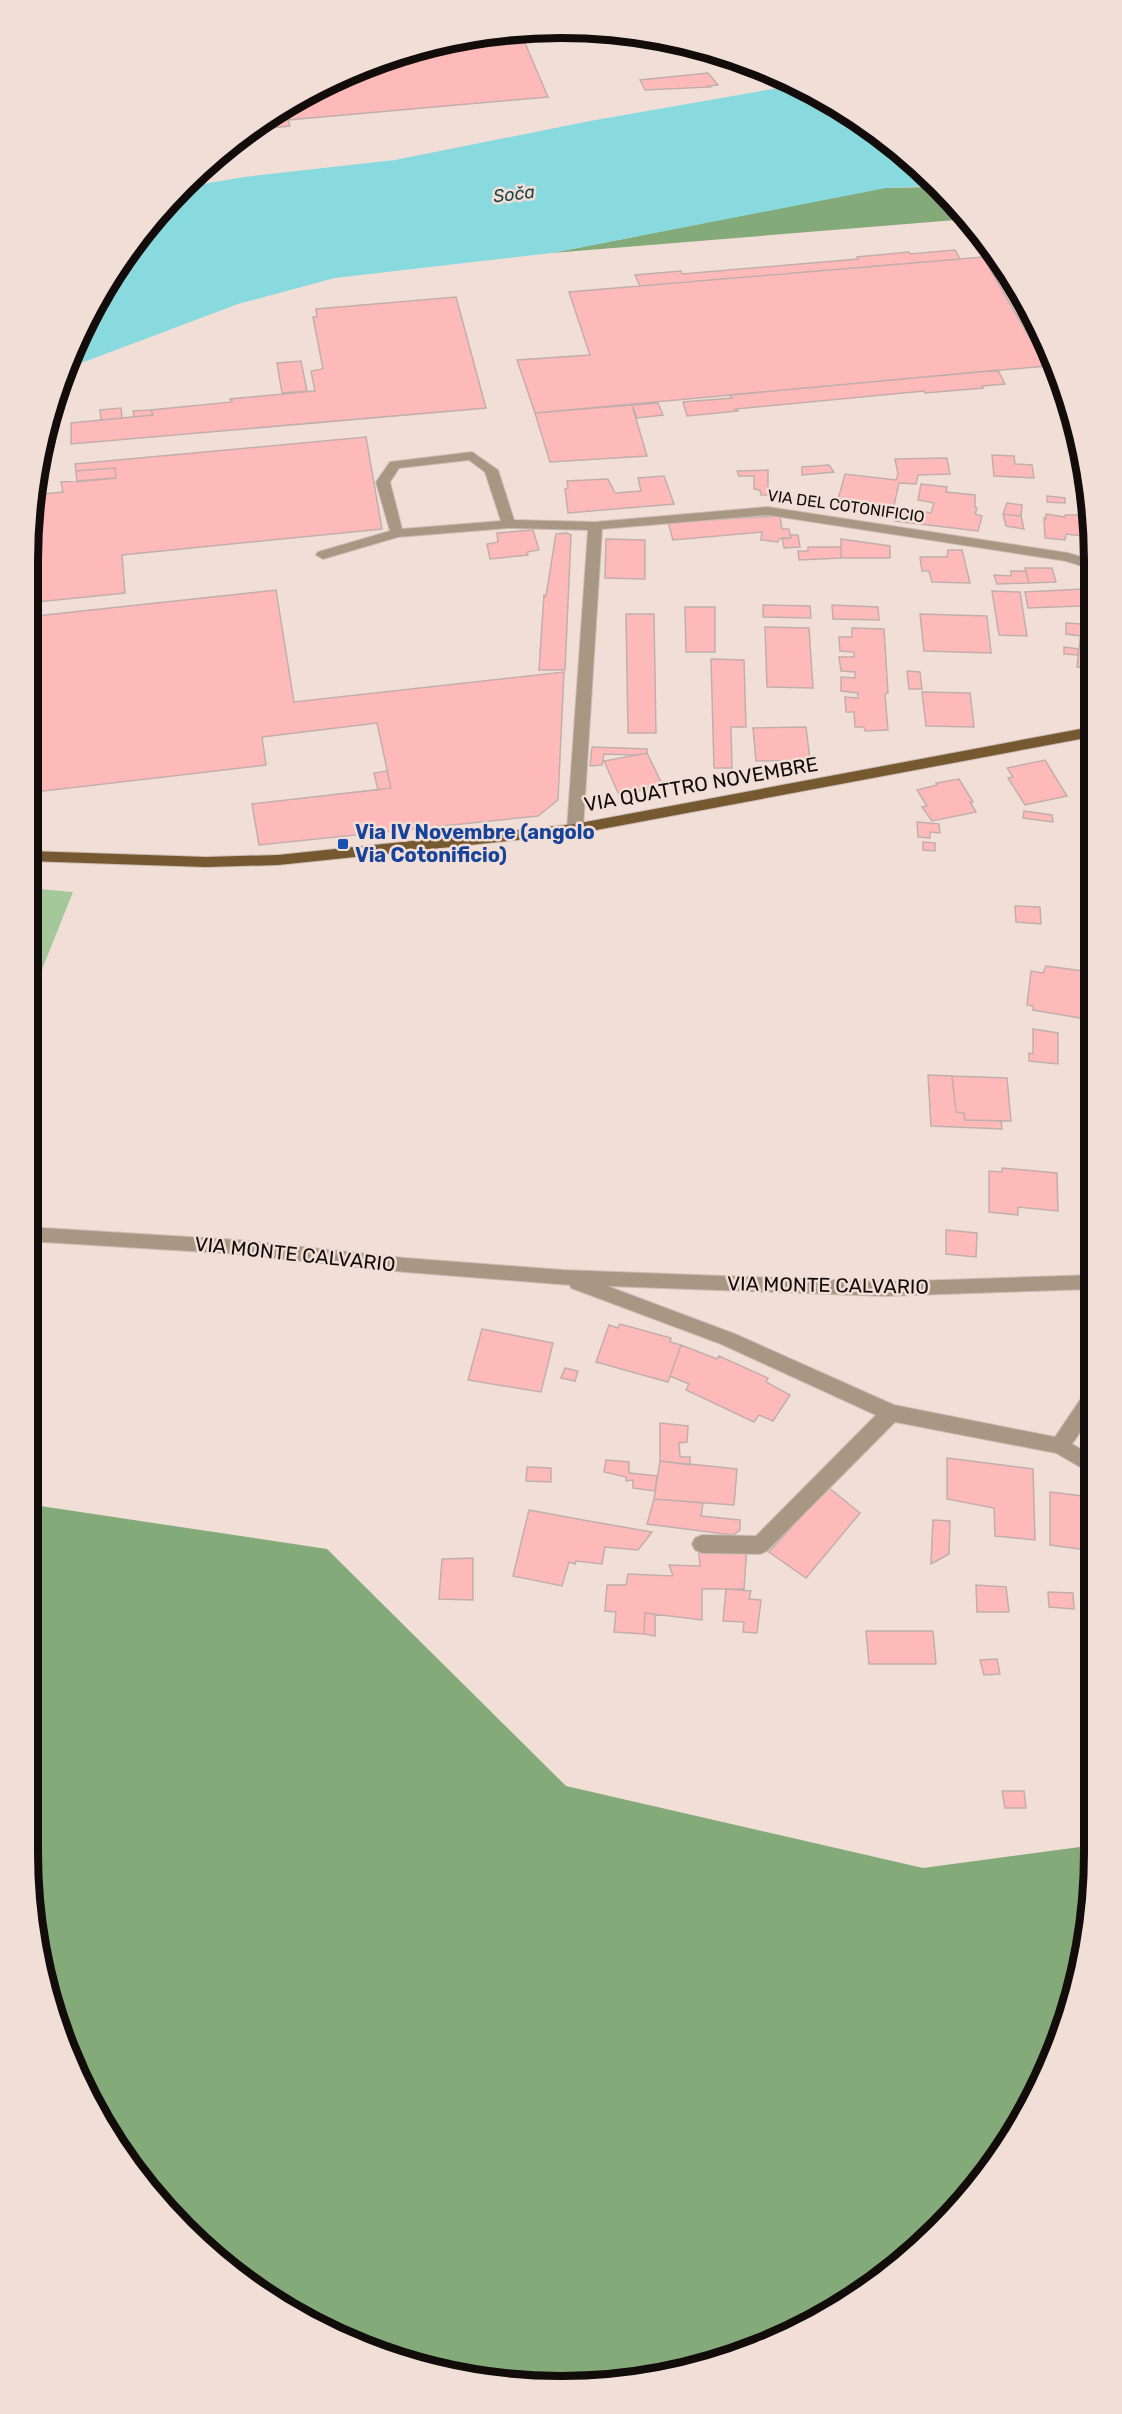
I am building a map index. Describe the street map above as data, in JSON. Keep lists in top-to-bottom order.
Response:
{
  "streets": {
    "main road": ["VIA QUATTRO NOVEMBRE"],
    "street": ["VIA DEL COTONIFICIO", "VIA MONTE CALVARIO"]
  },
  "water": ["Soča"],
  "places": {
    "transit": ["Via IV Novembre (angolo Via Cotonificio)"]
  }
}
